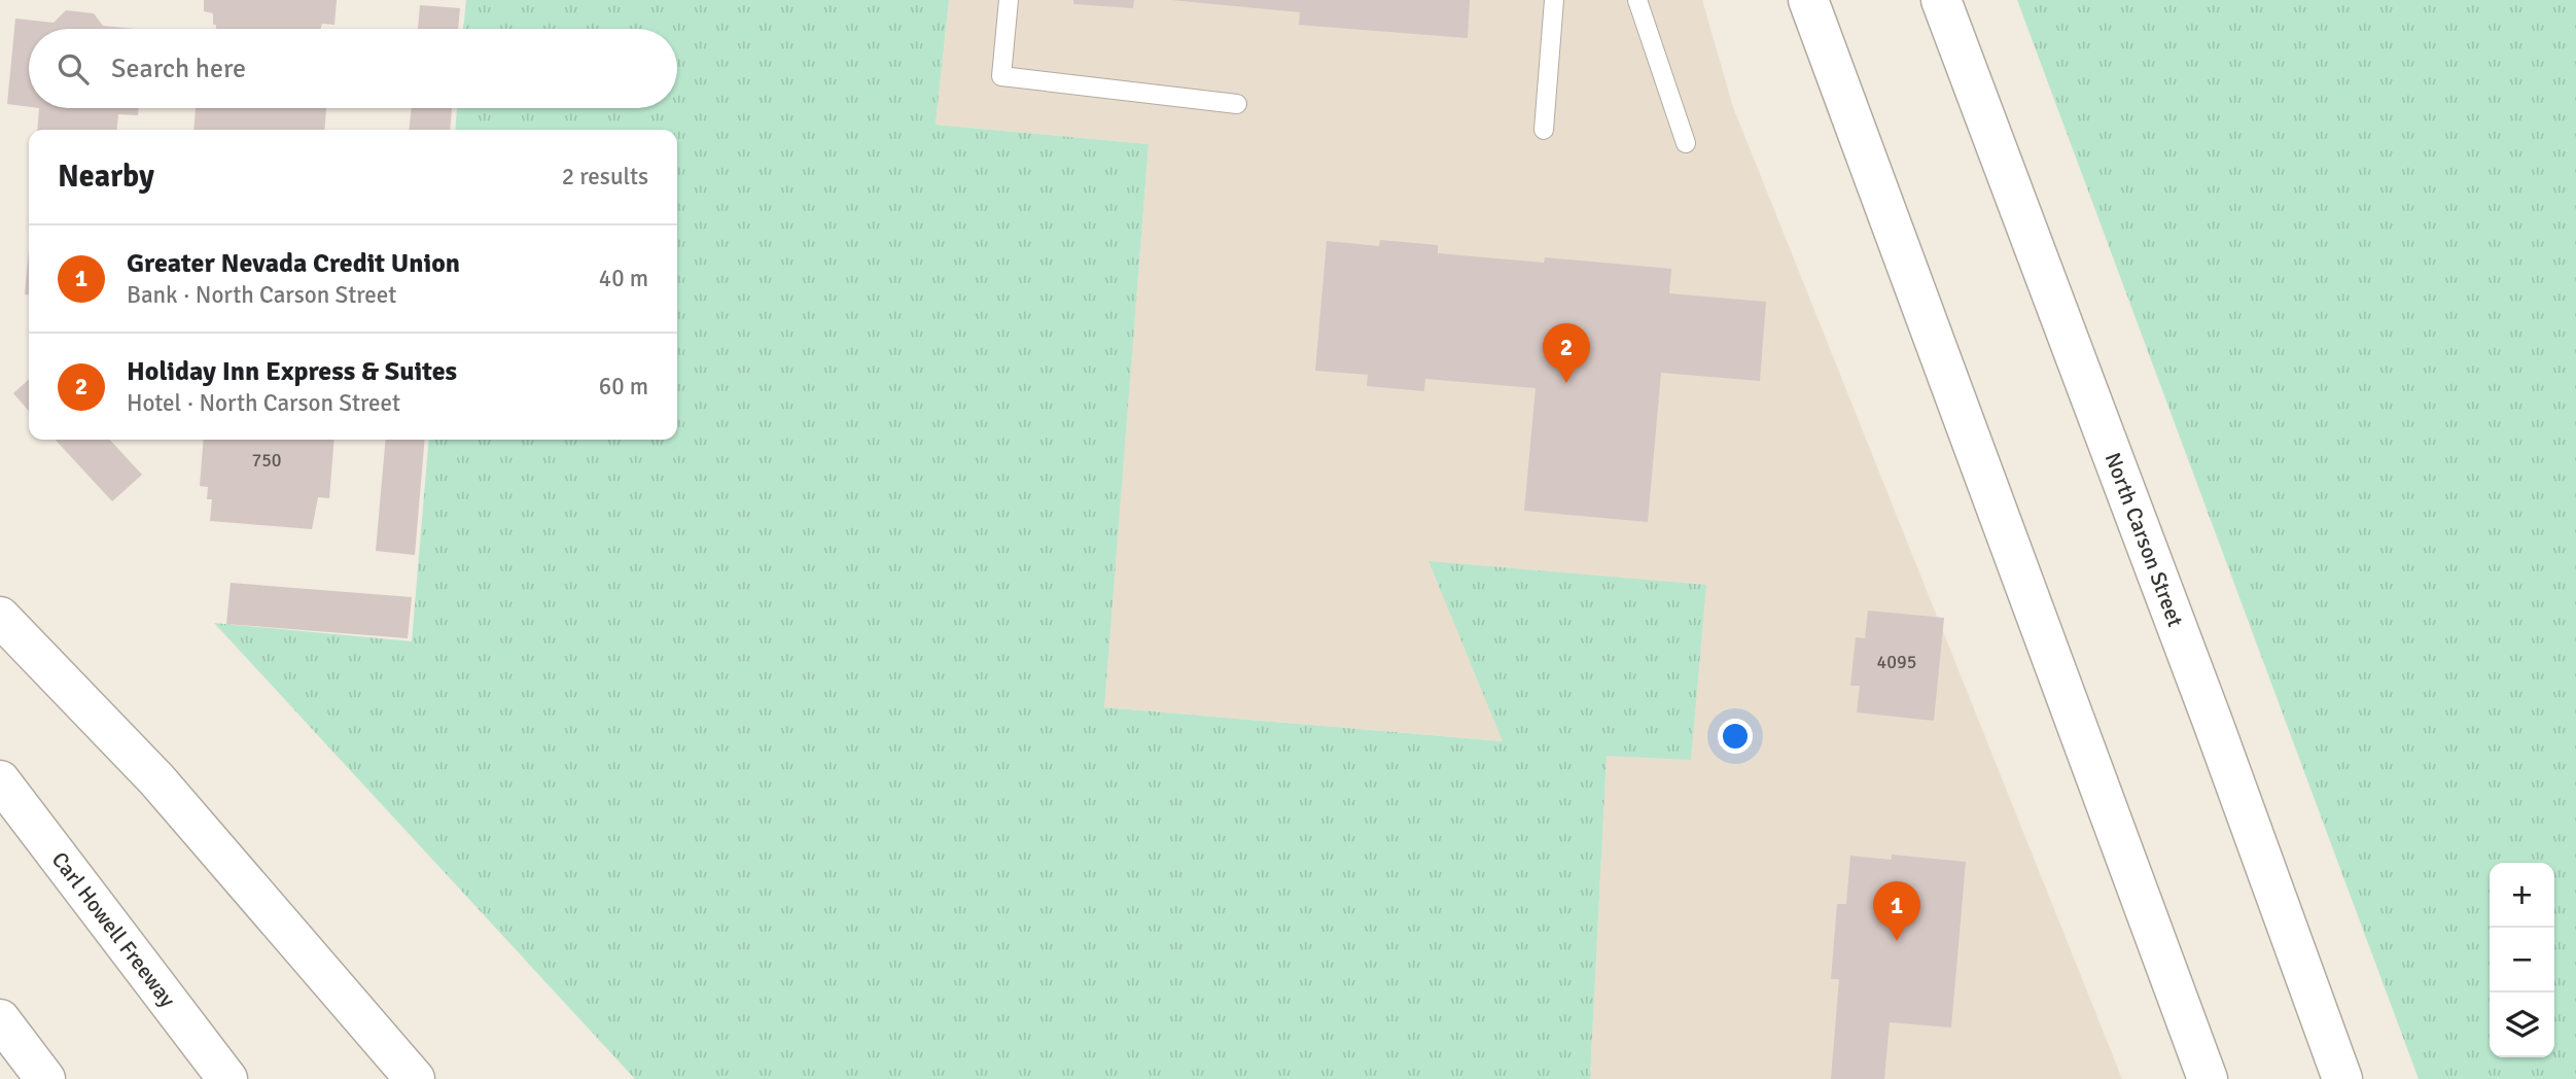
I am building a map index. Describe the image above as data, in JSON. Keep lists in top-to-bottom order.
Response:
{
  "streets": {
    "main road": ["North Carson Street", "Carl Howell Freeway"]
  },
  "house_numbers": ["750", "4095"],
  "page": {
    "search": "Search here",
    "heading": ["Nearby", "2 results"],
    "list": [
      {
        "mark": "1",
        "name": "Greater Nevada Credit Union",
        "note": "Bank · North Carson Street",
        "value": "40 m"
      },
      {
        "mark": "2",
        "name": "Holiday Inn Express & Suites",
        "note": "Hotel · North Carson Street",
        "value": "60 m"
      }
    ],
    "pins": ["2", "1"],
    "map_buttons": ["+", "−"]
  }
}
